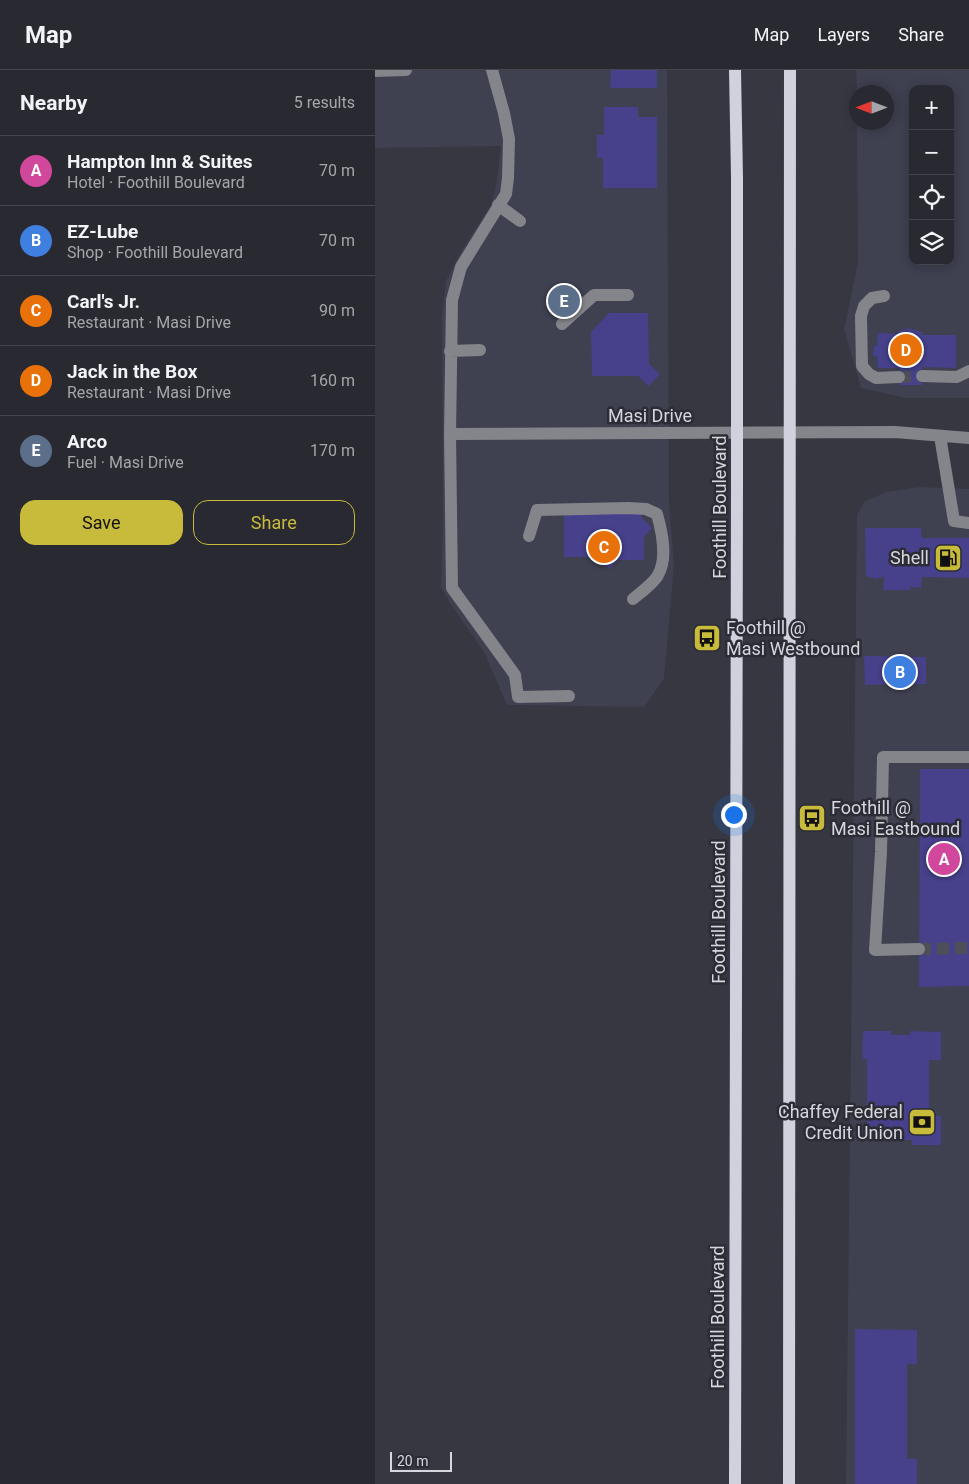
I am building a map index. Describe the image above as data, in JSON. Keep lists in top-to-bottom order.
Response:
{
  "streets": {
    "main road": ["Foothill Boulevard"],
    "street": ["Masi Drive"]
  },
  "crossings": [
    ["Masi Drive", "Foothill Boulevard"]
  ],
  "places": {
    "fuel station": ["Shell"],
    "bus stop": ["Foothill @ Masi Westbound", "Foothill @ Masi Eastbound"],
    "bank": ["Chaffey Federal Credit Union"]
  },
  "scale_bar": "20 m",
  "north": "left",
  "page": {
    "header": "Map",
    "nav": ["Map", "Layers", "Share"],
    "heading": ["Nearby", "5 results"],
    "map_buttons": ["+", "−"],
    "list": [
      {
        "mark": "A",
        "name": "Hampton Inn & Suites",
        "note": "Hotel · Foothill Boulevard",
        "value": "70 m"
      },
      {
        "mark": "B",
        "name": "EZ-Lube",
        "note": "Shop · Foothill Boulevard",
        "value": "70 m"
      },
      {
        "mark": "C",
        "name": "Carl's Jr.",
        "note": "Restaurant · Masi Drive",
        "value": "90 m"
      },
      {
        "mark": "D",
        "name": "Jack in the Box",
        "note": "Restaurant · Masi Drive",
        "value": "160 m"
      },
      {
        "mark": "E",
        "name": "Arco",
        "note": "Fuel · Masi Drive",
        "value": "170 m"
      }
    ],
    "pins": [
      "E",
      "D",
      "C",
      "B",
      "A"
    ],
    "buttons": ["Save", "Share"],
    "scale": "20 m"
  }
}
